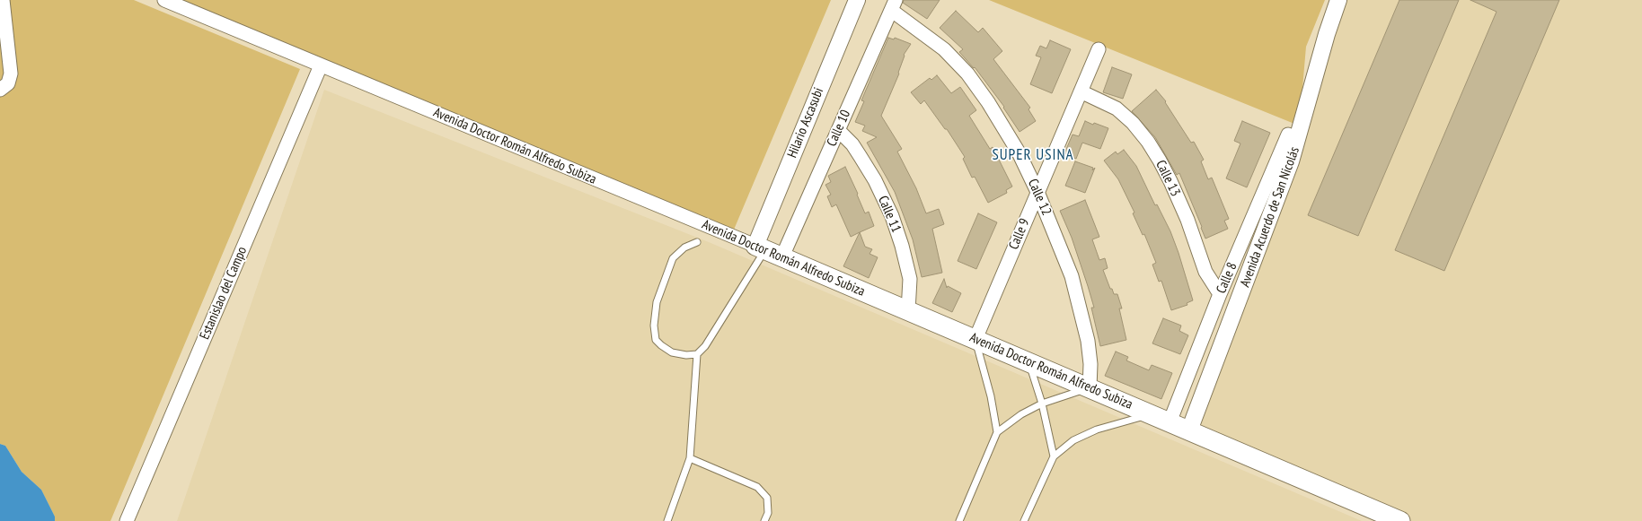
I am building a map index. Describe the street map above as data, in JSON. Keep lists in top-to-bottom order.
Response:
{
  "streets": {
    "main road": ["Avenida Doctor Román Alfredo Subiza"],
    "street": [
      "Hilario Ascasubi",
      "Calle 10",
      "Calle 13",
      "Calle 12",
      "Calle 11",
      "Avenida Acuerdo de San Nicolás",
      "Calle 9",
      "Calle 8",
      "Estanislao del Campo"
    ]
  },
  "crossings": [
    ["Hilario Ascasubi", "Avenida Doctor Román Alfredo Subiza"],
    ["Calle 10", "Avenida Doctor Román Alfredo Subiza"],
    ["Calle 10", "Calle 12"],
    ["Calle 10", "Calle 11"],
    ["Avenida Doctor Román Alfredo Subiza", "Calle 12"],
    ["Avenida Doctor Román Alfredo Subiza", "Calle 11"],
    ["Avenida Doctor Román Alfredo Subiza", "Avenida Acuerdo de San Nicolás"],
    ["Avenida Doctor Román Alfredo Subiza", "Calle 9"],
    ["Avenida Doctor Román Alfredo Subiza", "Calle 8"],
    ["Avenida Doctor Román Alfredo Subiza", "Estanislao del Campo"],
    ["Calle 13", "Calle 9"],
    ["Calle 13", "Calle 8"],
    ["Calle 12", "Calle 9"]
  ],
  "districts": ["SUPER USINA"]
}
